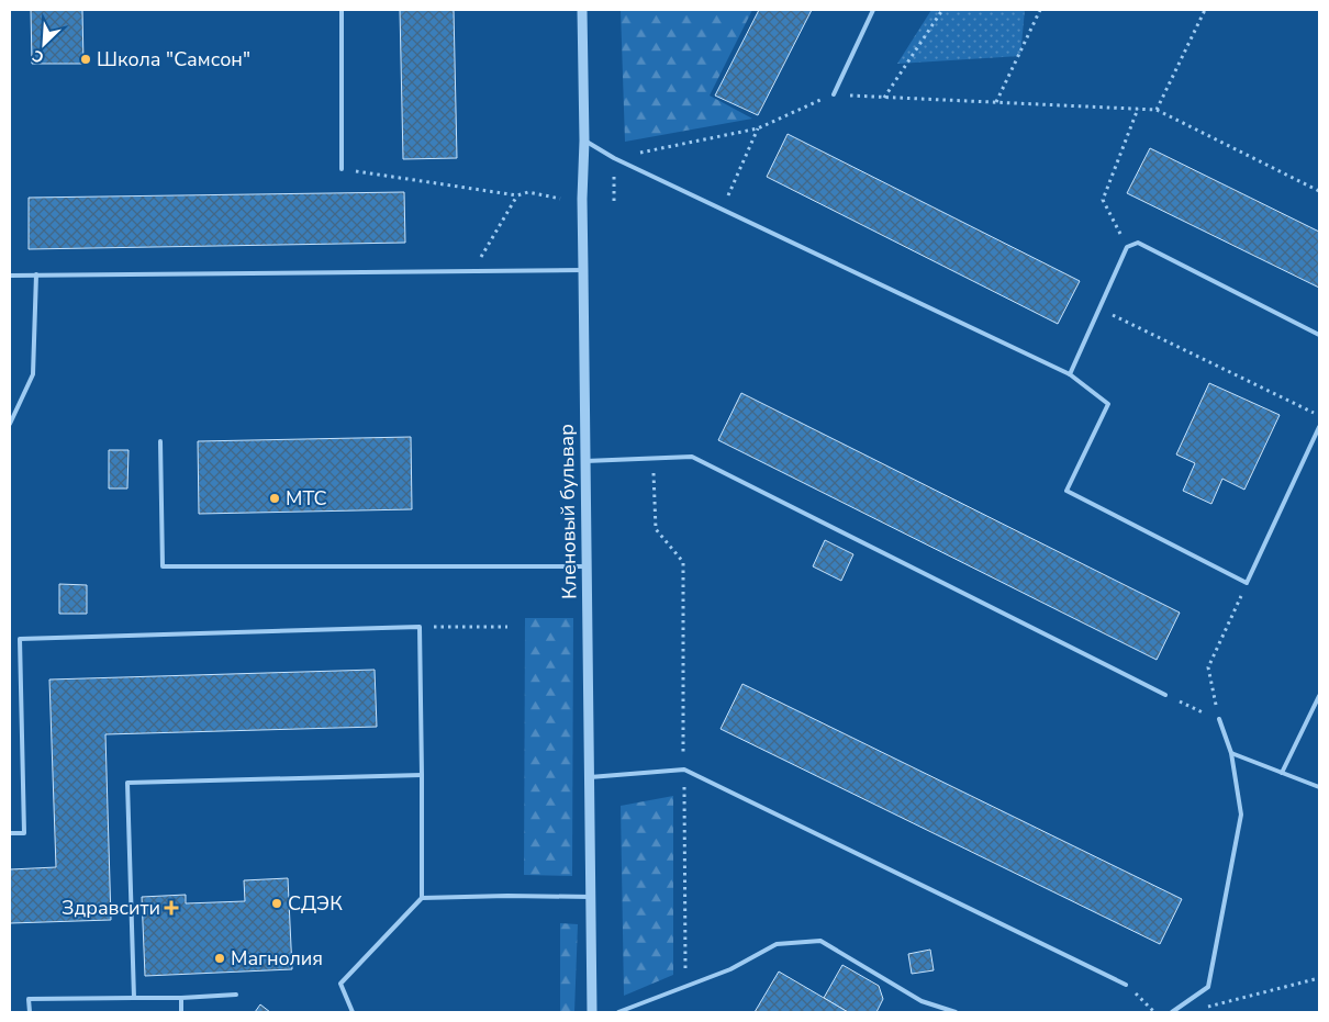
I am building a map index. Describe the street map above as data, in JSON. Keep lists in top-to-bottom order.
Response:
{
  "streets": {
    "street": ["Кленовый бульвар"]
  },
  "places": {
    "other": [
      "Школа \"Самсон\"",
      "МТС",
      "СДЭК",
      "Магнолия"
    ],
    "health": ["Здравсити"]
  },
  "north": "bottom left"
}
